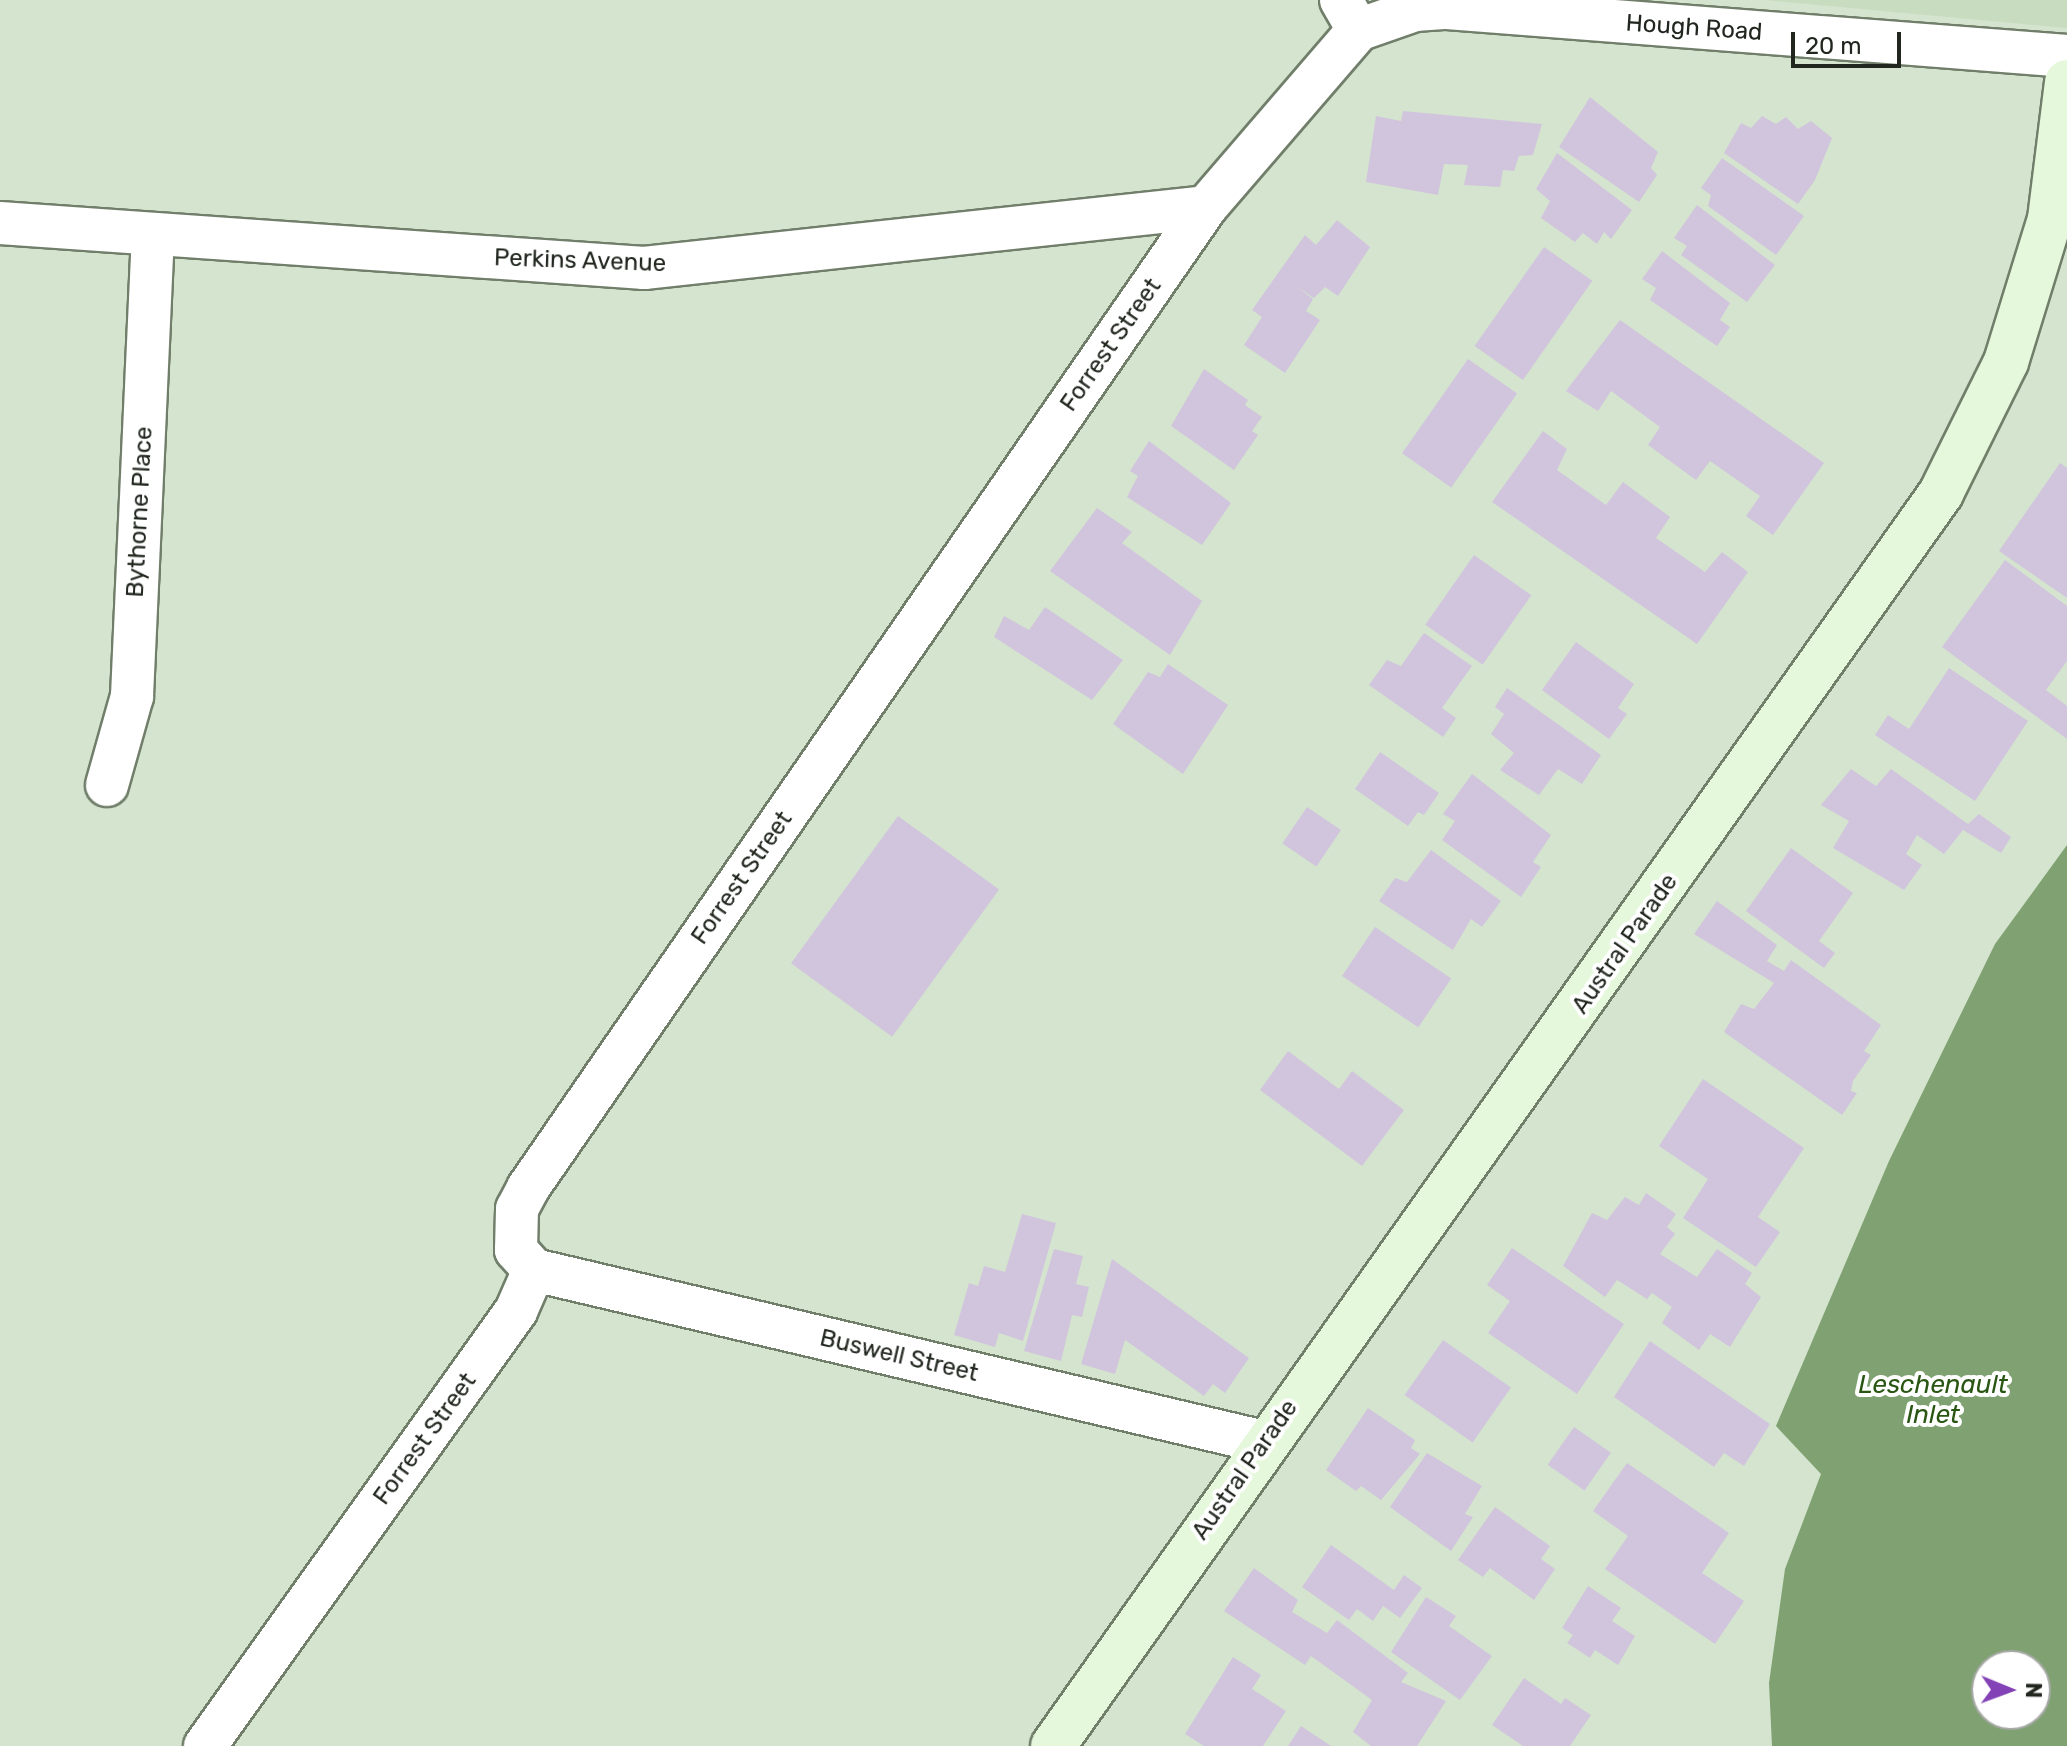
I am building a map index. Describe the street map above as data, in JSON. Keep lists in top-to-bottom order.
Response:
{
  "streets": {
    "street": [
      "Hough Road",
      "Perkins Avenue",
      "Forrest Street",
      "Bythorne Place",
      "Austral Parade",
      "Buswell Street"
    ]
  },
  "crossings": [
    ["Hough Road", "Forrest Street"],
    ["Perkins Avenue", "Forrest Street"],
    ["Perkins Avenue", "Bythorne Place"],
    ["Forrest Street", "Buswell Street"],
    ["Austral Parade", "Buswell Street"]
  ],
  "water": ["Leschenault Inlet"],
  "scale_bar": "20 m",
  "north": "right"
}
